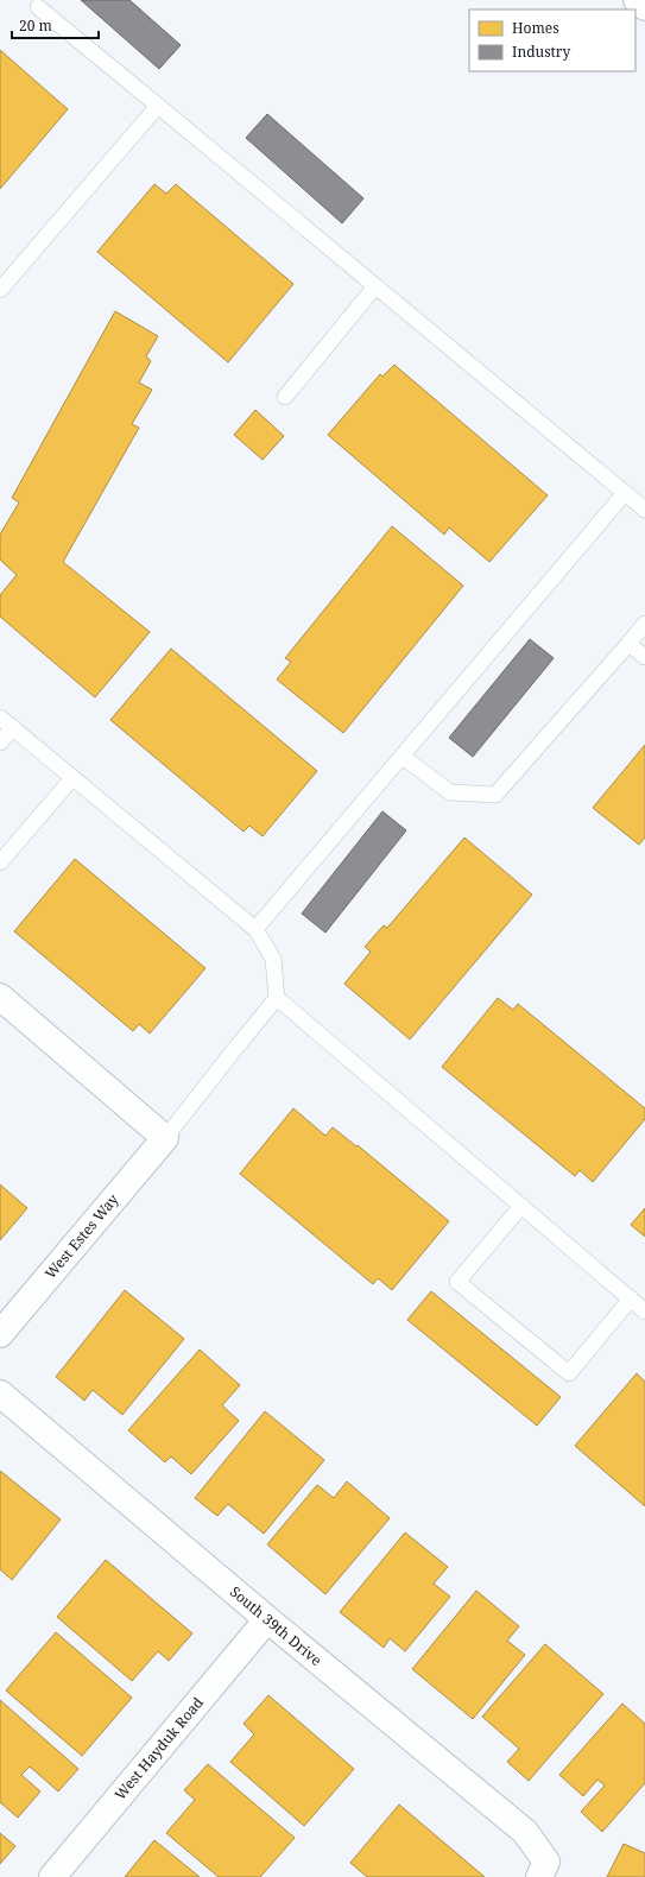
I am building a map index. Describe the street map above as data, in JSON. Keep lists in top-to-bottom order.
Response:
{
  "streets": {
    "street": ["West Estes Way", "South 39th Drive", "West Hayduk Road"]
  },
  "crossings": [
    ["South 39th Drive", "West Hayduk Road"]
  ],
  "legend": ["Homes", "Industry"],
  "scale_bar": "20 m"
}
